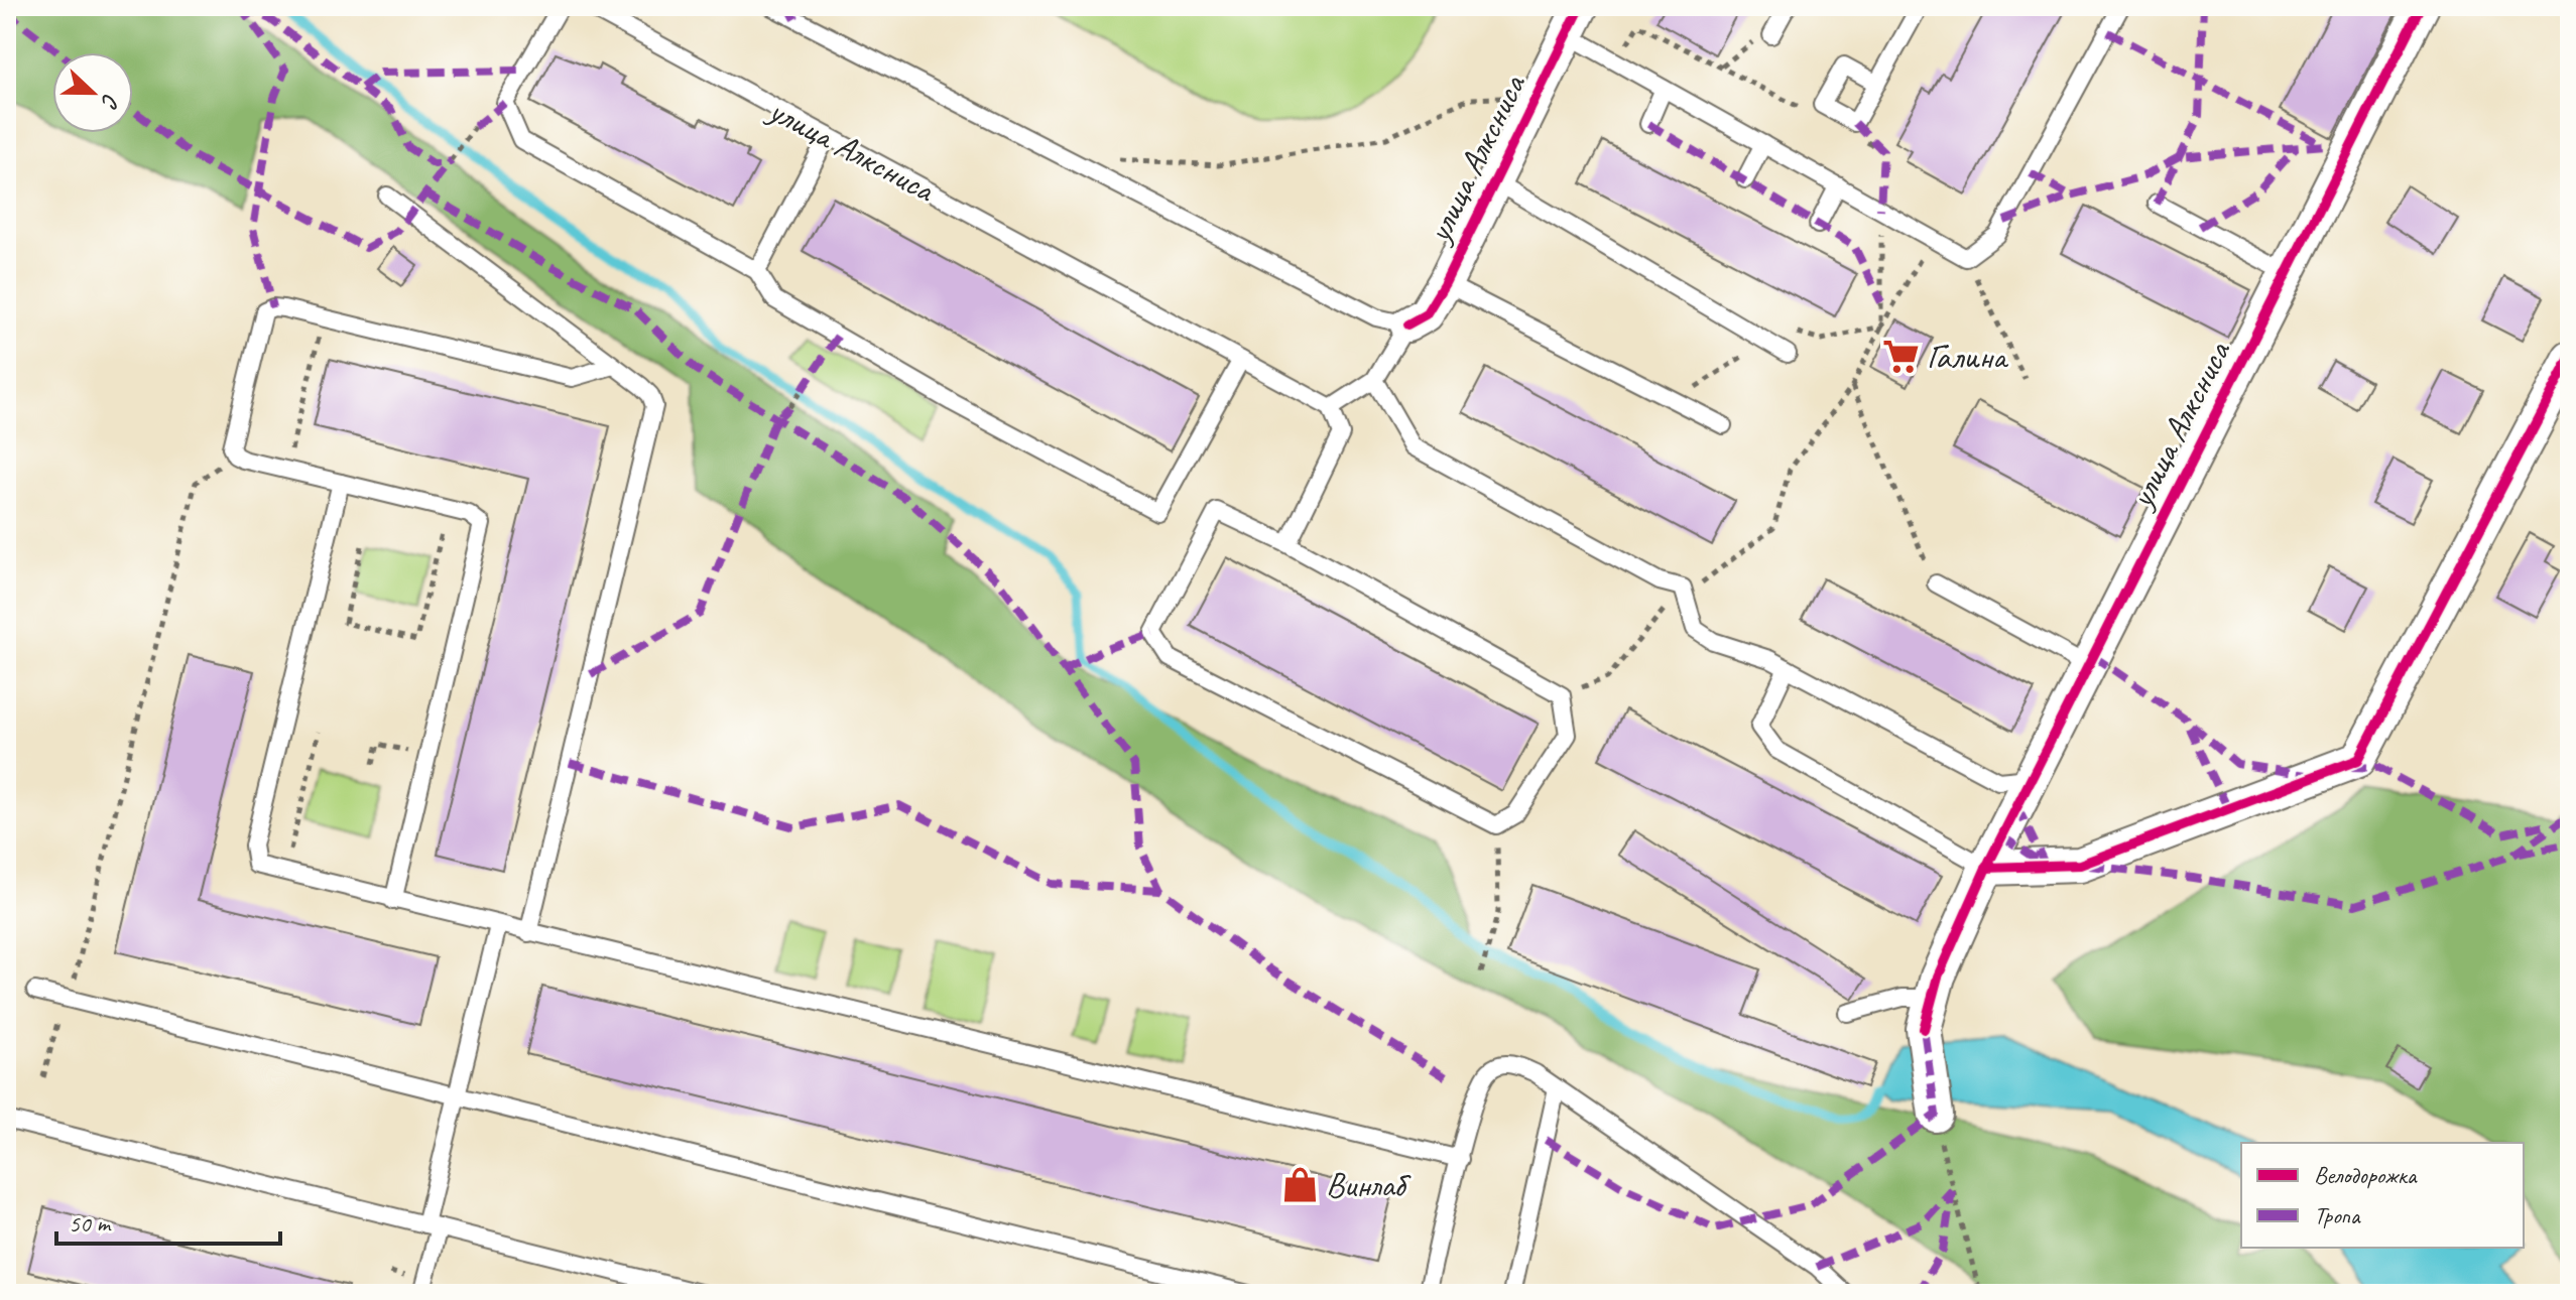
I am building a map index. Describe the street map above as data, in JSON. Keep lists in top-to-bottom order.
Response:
{
  "streets": {
    "street": ["улица Алксниса"]
  },
  "places": {
    "supermarket": ["Галина"],
    "shop": ["Винлаб"]
  },
  "legend": ["Велодорожка", "Тропа"],
  "scale_bar": "50 m",
  "north": "right"
}
